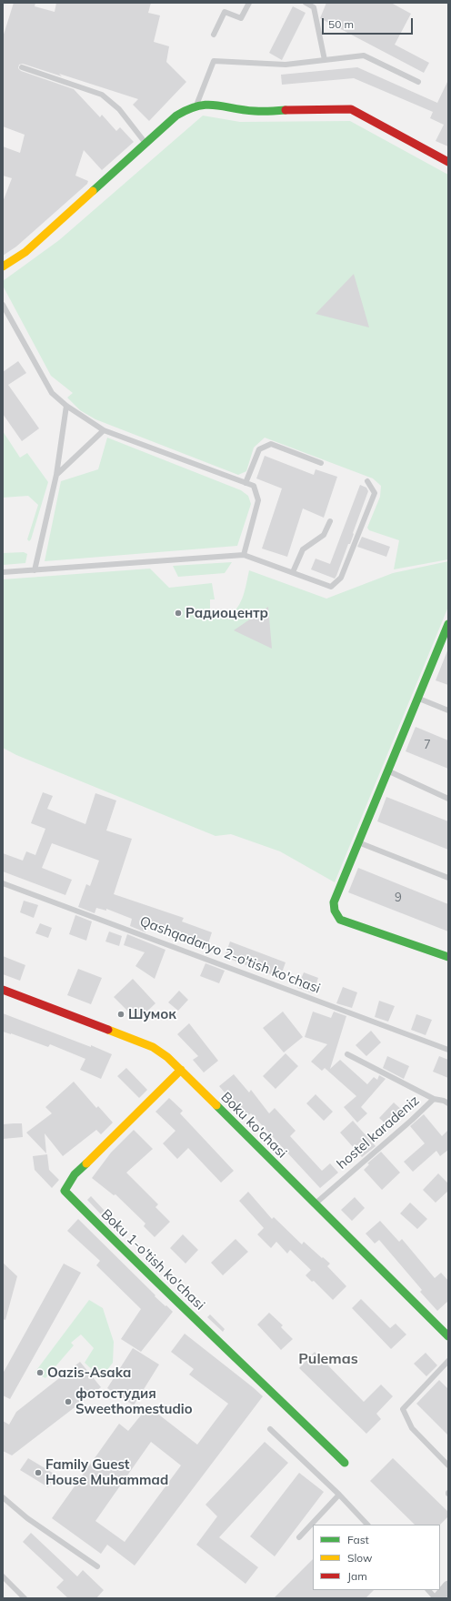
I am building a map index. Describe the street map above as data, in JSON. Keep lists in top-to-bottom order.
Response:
{
  "streets": {
    "street": ["Boku ko'chasi", "Boku 1-o'tish ko'chasi"],
    "lane": ["Qashqadaryo 2-o'tish ko'chasi", "hostel karadeniz"]
  },
  "crossings": [
    ["Boku ko'chasi", "hostel karadeniz"],
    ["Boku ko'chasi", "Boku 1-o'tish ko'chasi"]
  ],
  "districts": ["Pulemas"],
  "places": [
    "Радиоцентр",
    "Шумок",
    "Oazis-Asaka",
    "фотостудия Sweethomestudio",
    "Family Guest House Muhammad"
  ],
  "house_numbers": ["7", "9"],
  "legend": ["Fast", "Slow", "Jam"],
  "scale_bar": "50 m"
}
